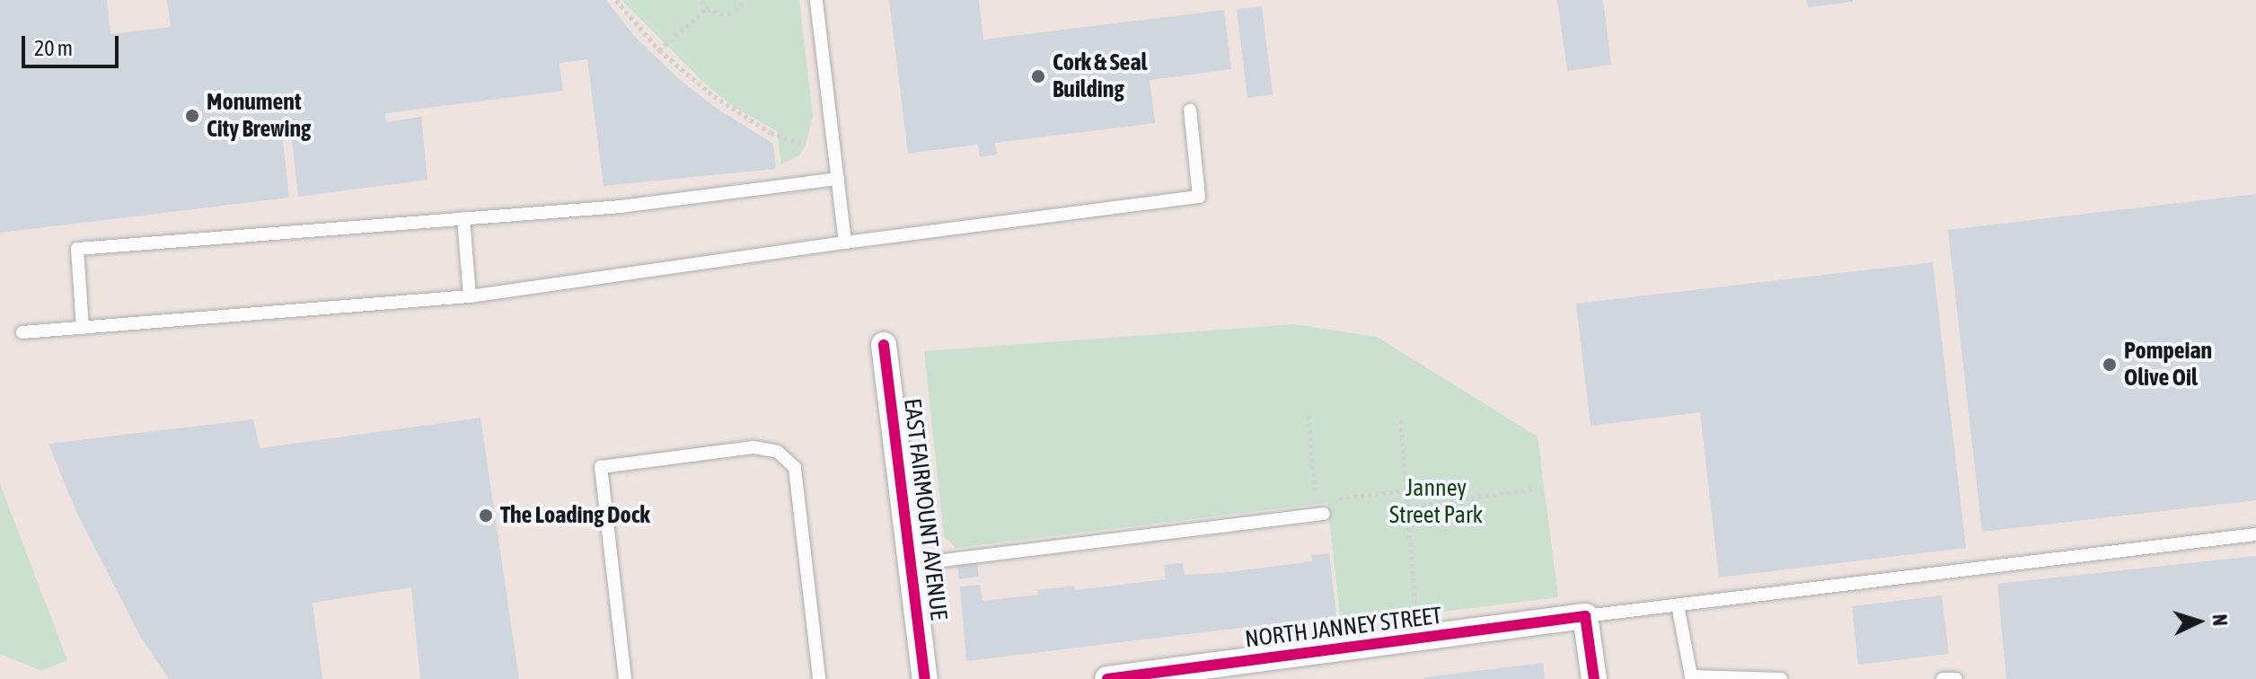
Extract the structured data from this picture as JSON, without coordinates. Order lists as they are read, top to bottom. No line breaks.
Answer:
{"streets":{"street":["EAST FAIRMOUNT AVENUE","NORTH JANNEY STREET"]},"parks":["Janney Street Park"],"places":["Cork & Seal Building","Monument City Brewing","Pompeian Olive Oil","The Loading Dock"],"scale_bar":"20 m","north":"right"}
